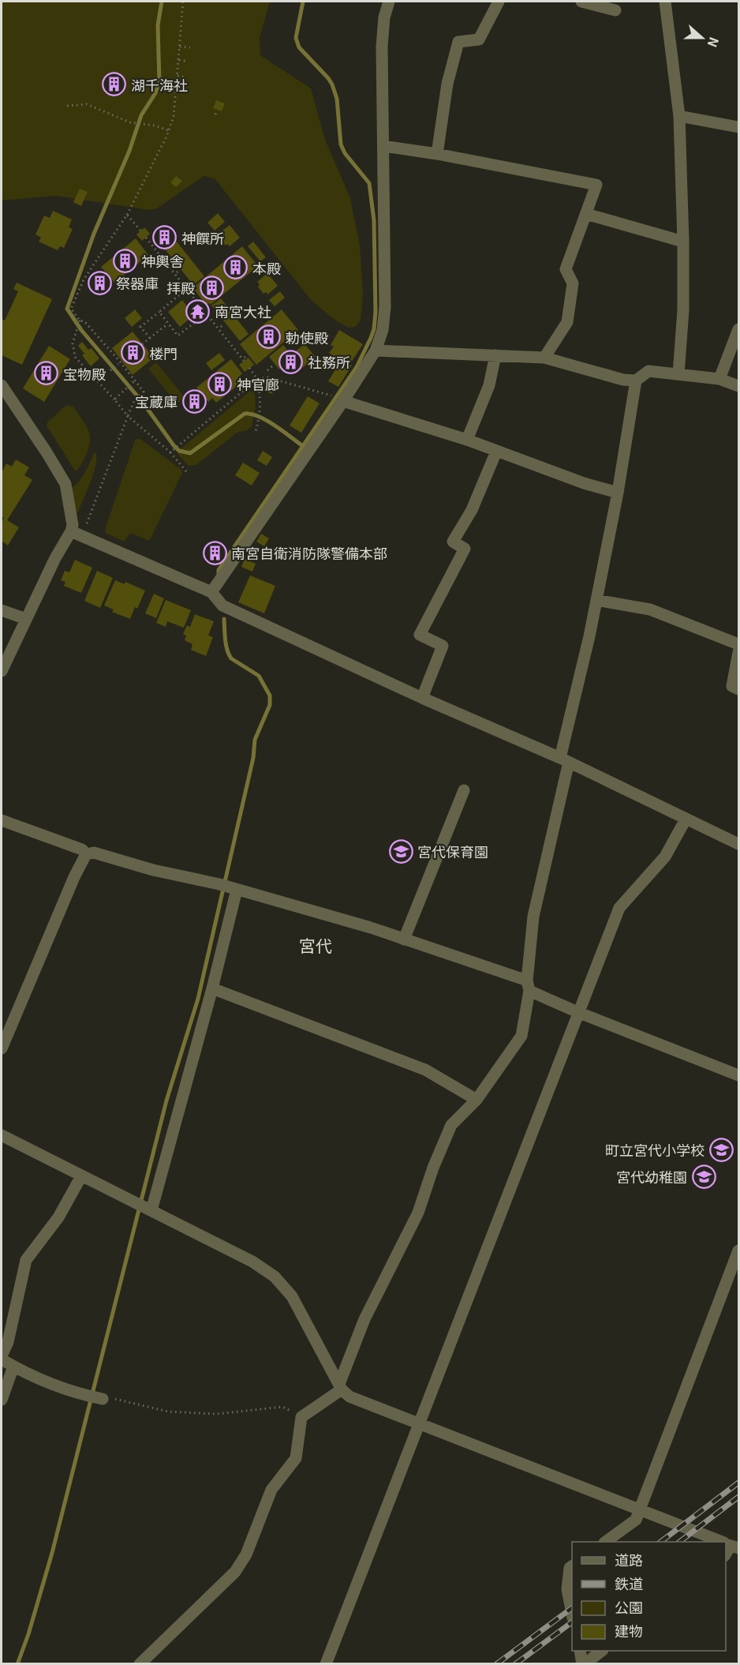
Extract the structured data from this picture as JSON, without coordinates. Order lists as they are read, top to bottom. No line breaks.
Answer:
{"districts":["宮代"],"places":{"building":["湖千海社","神饌所","神輿舎","本殿","祭器庫","拝殿","勅使殿","楼門","社務所","宝物殿","神官廊","宝蔵庫","南宮自衛消防隊警備本部"],"temple":["南宮大社"],"school or university":["宮代保育園","町立宮代小学校","宮代幼稚園"]},"legend":["道路","鉄道","公園","建物"],"north":"right"}
